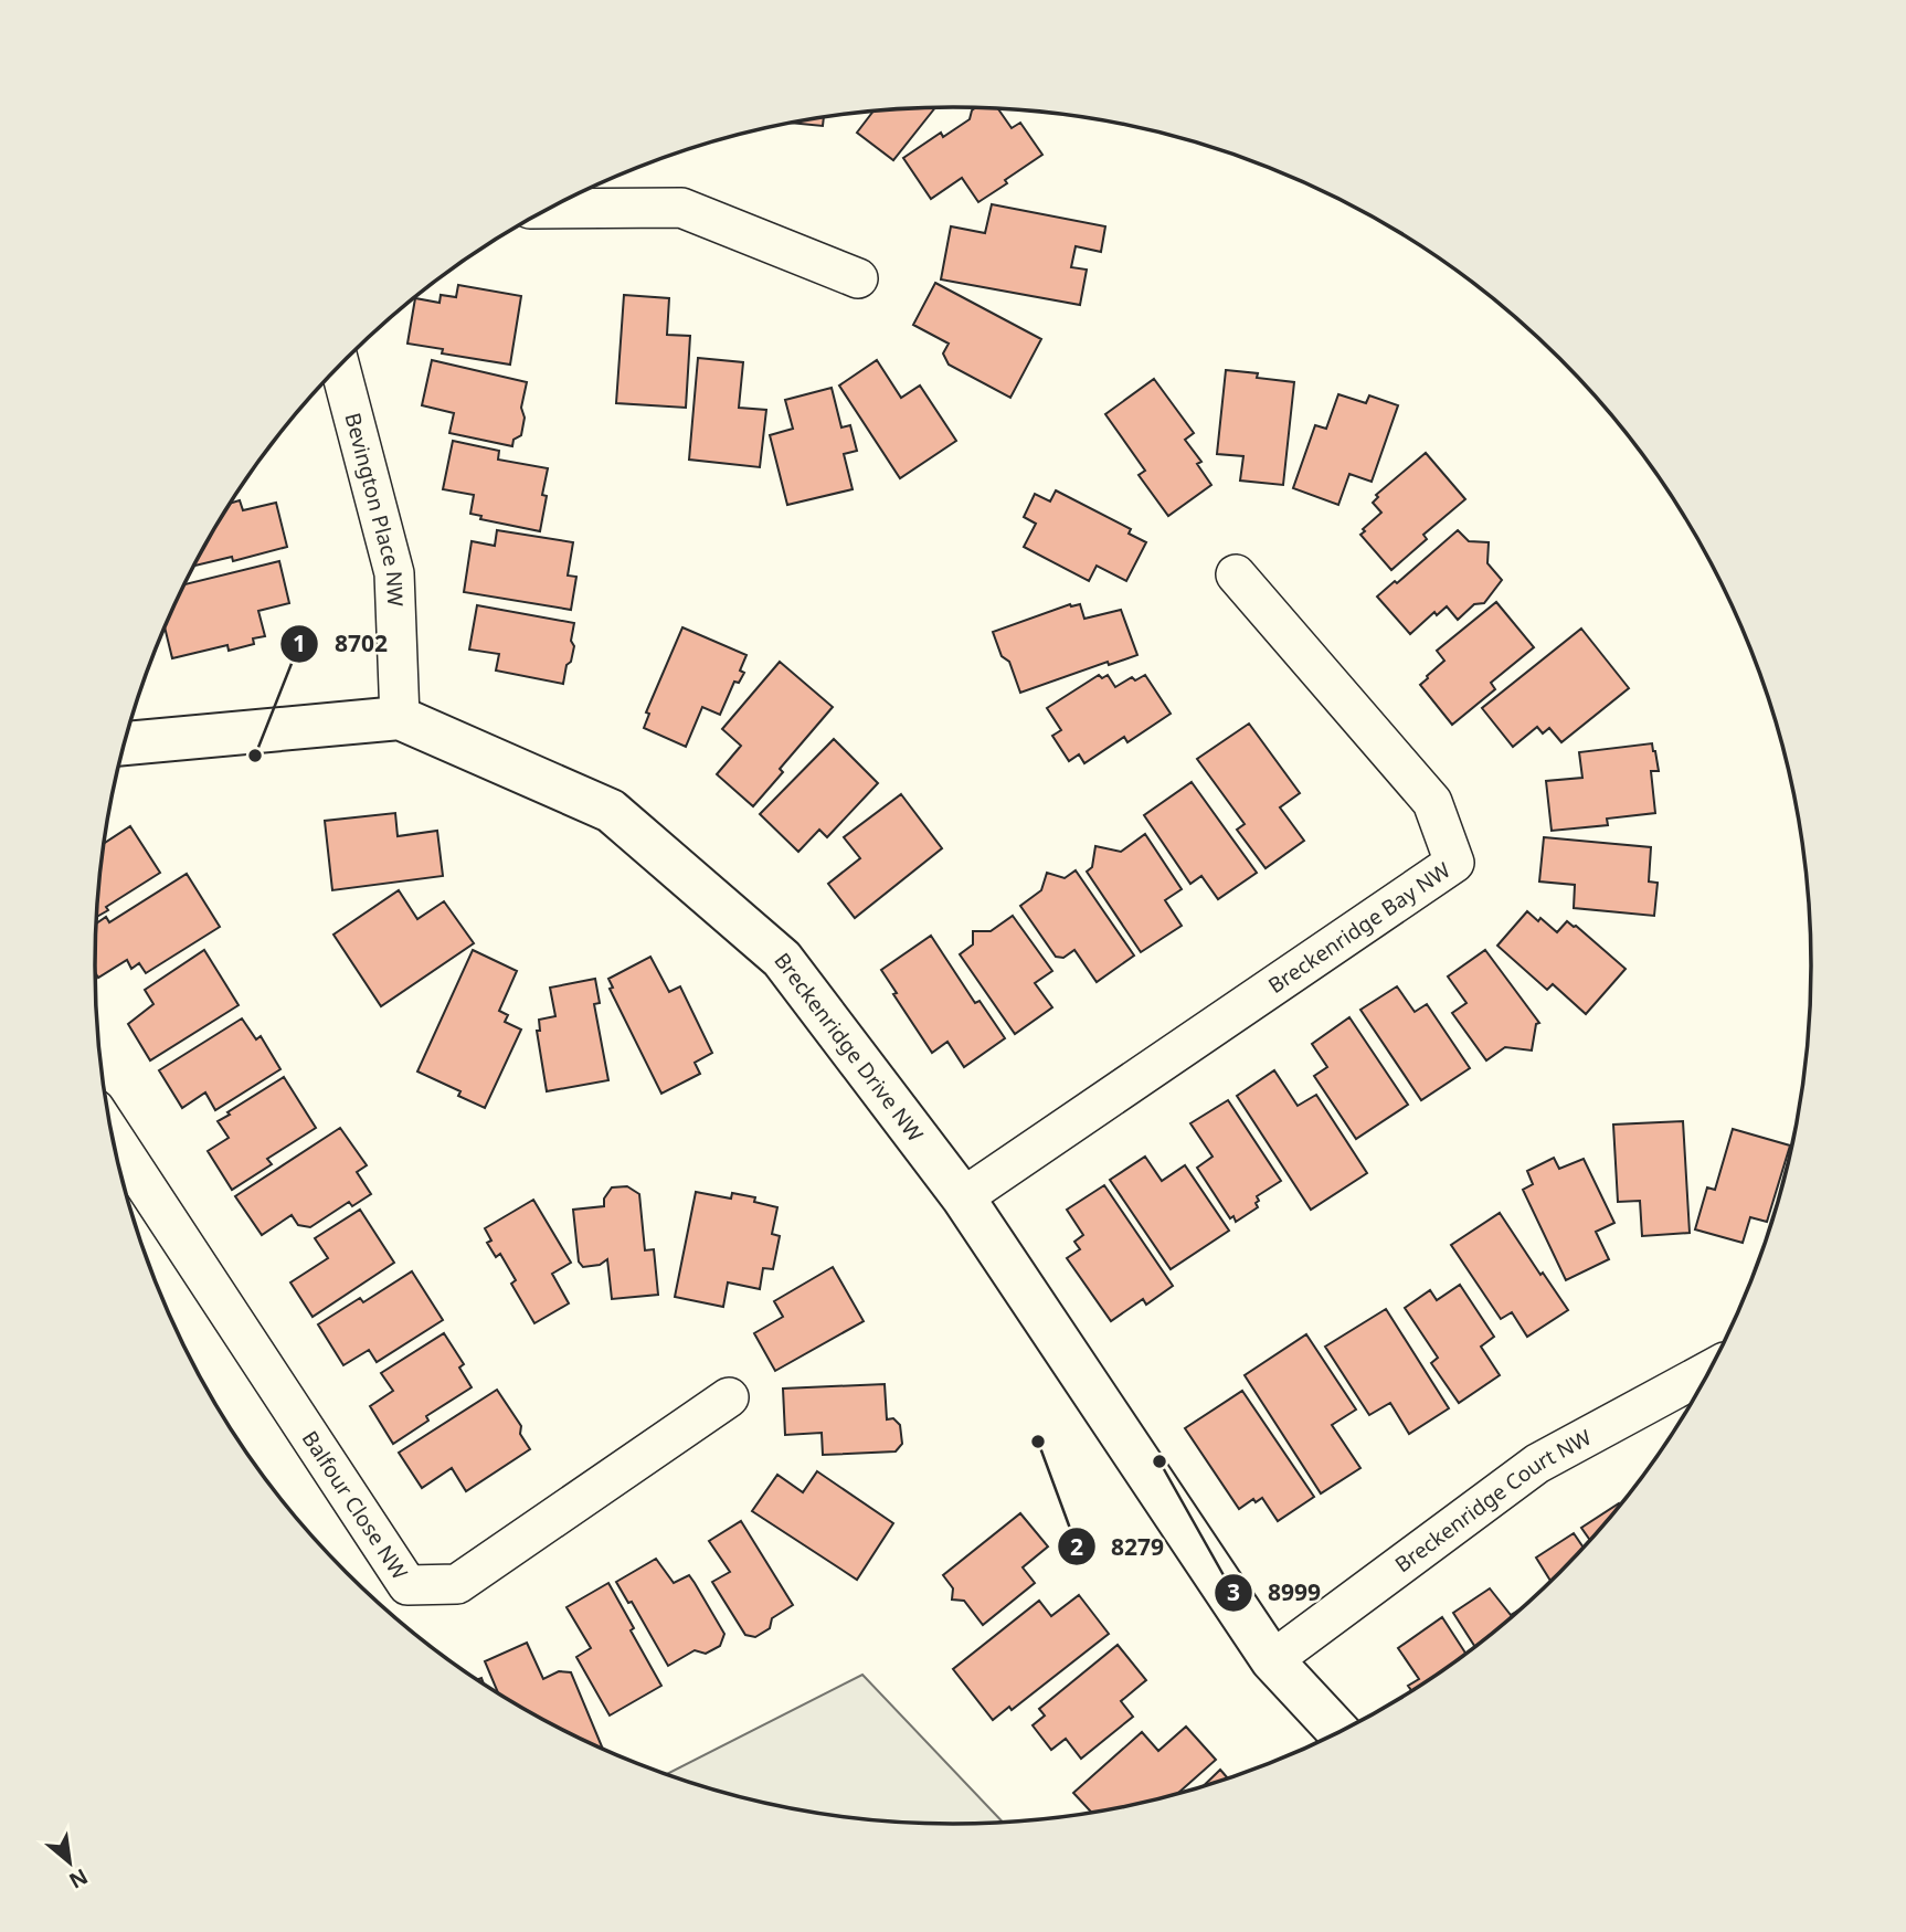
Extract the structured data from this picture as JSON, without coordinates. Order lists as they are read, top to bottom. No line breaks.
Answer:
{"streets":{"street":["Bevington Place NW","Breckenridge Bay NW","Breckenridge Drive NW","Breckenridge Court NW","Balfour Close NW"]},"crossings":[["Bevington Place NW","Breckenridge Drive NW"],["Breckenridge Bay NW","Breckenridge Drive NW"],["Breckenridge Drive NW","Breckenridge Court NW"]],"places":["8702","8279","8999"],"north":"bottom right"}
